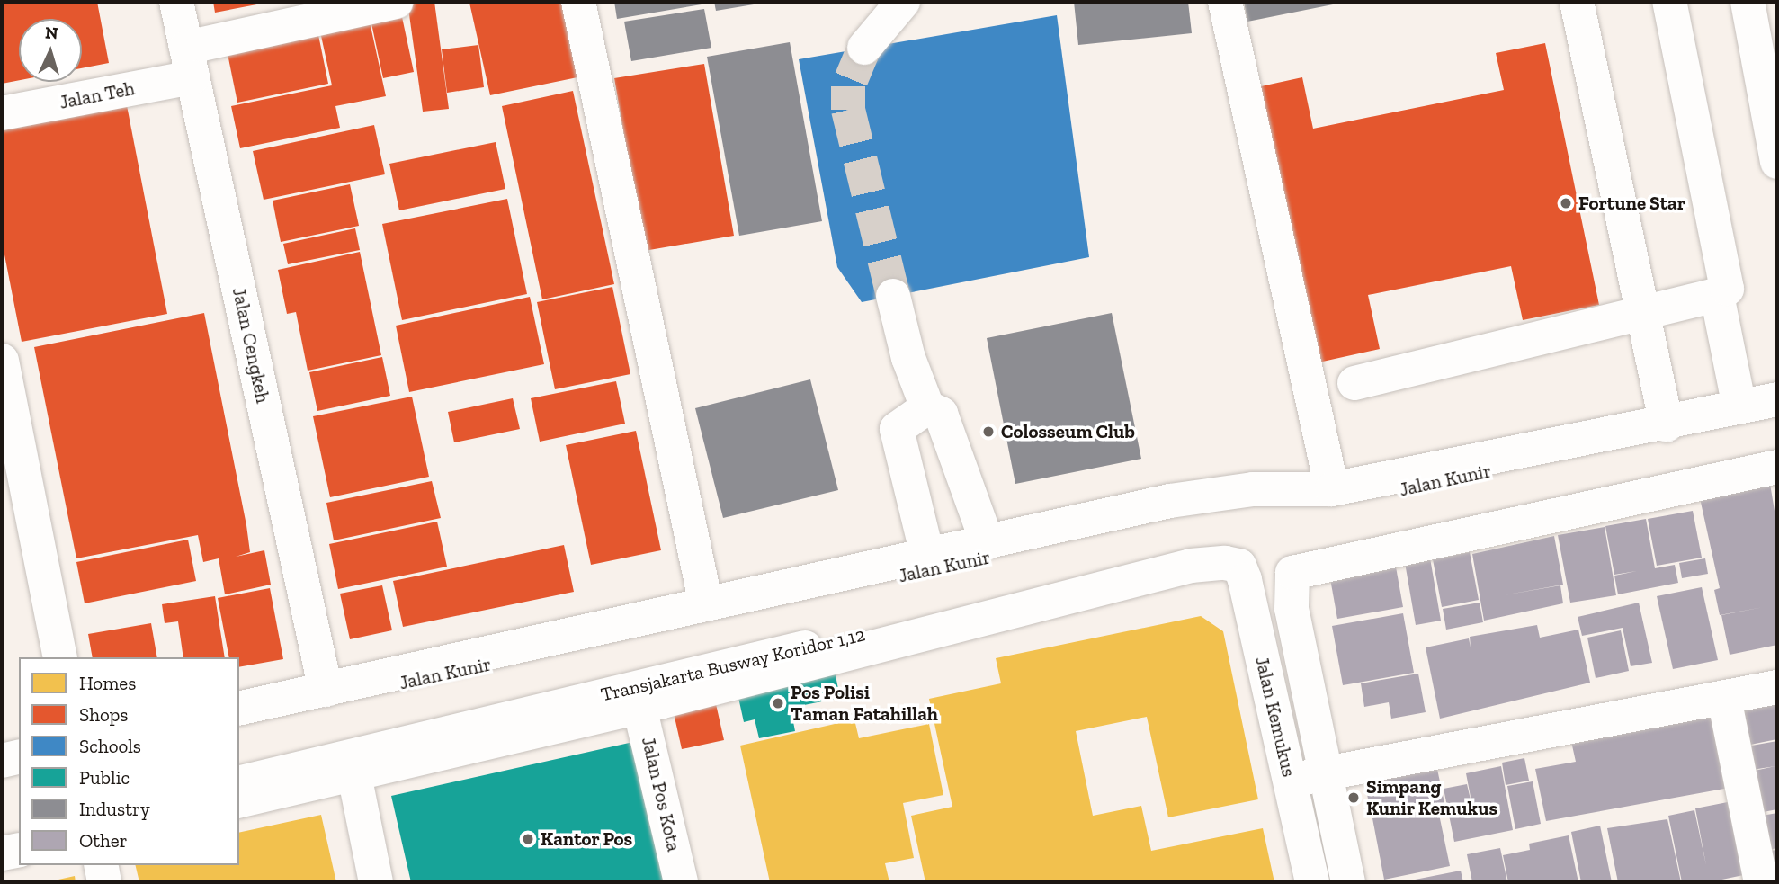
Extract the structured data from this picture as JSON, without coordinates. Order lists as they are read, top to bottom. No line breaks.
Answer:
{"streets":{"street":["Jalan Teh","Jalan Cengkeh","Jalan Kunir","Transjakarta Busway Koridor 1,12","Jalan Kemukus","Jalan Pos Kota"]},"crossings":[["Jalan Teh","Jalan Cengkeh"],["Jalan Cengkeh","Jalan Kunir"],["Transjakarta Busway Koridor 1,12","Jalan Kemukus"]],"places":["Fortune Star","Colosseum Club","Pos Polisi Taman Fatahillah","Simpang Kunir Kemukus","Kantor Pos"],"legend":["Homes","Shops","Schools","Public","Industry","Other"],"north":"top"}
